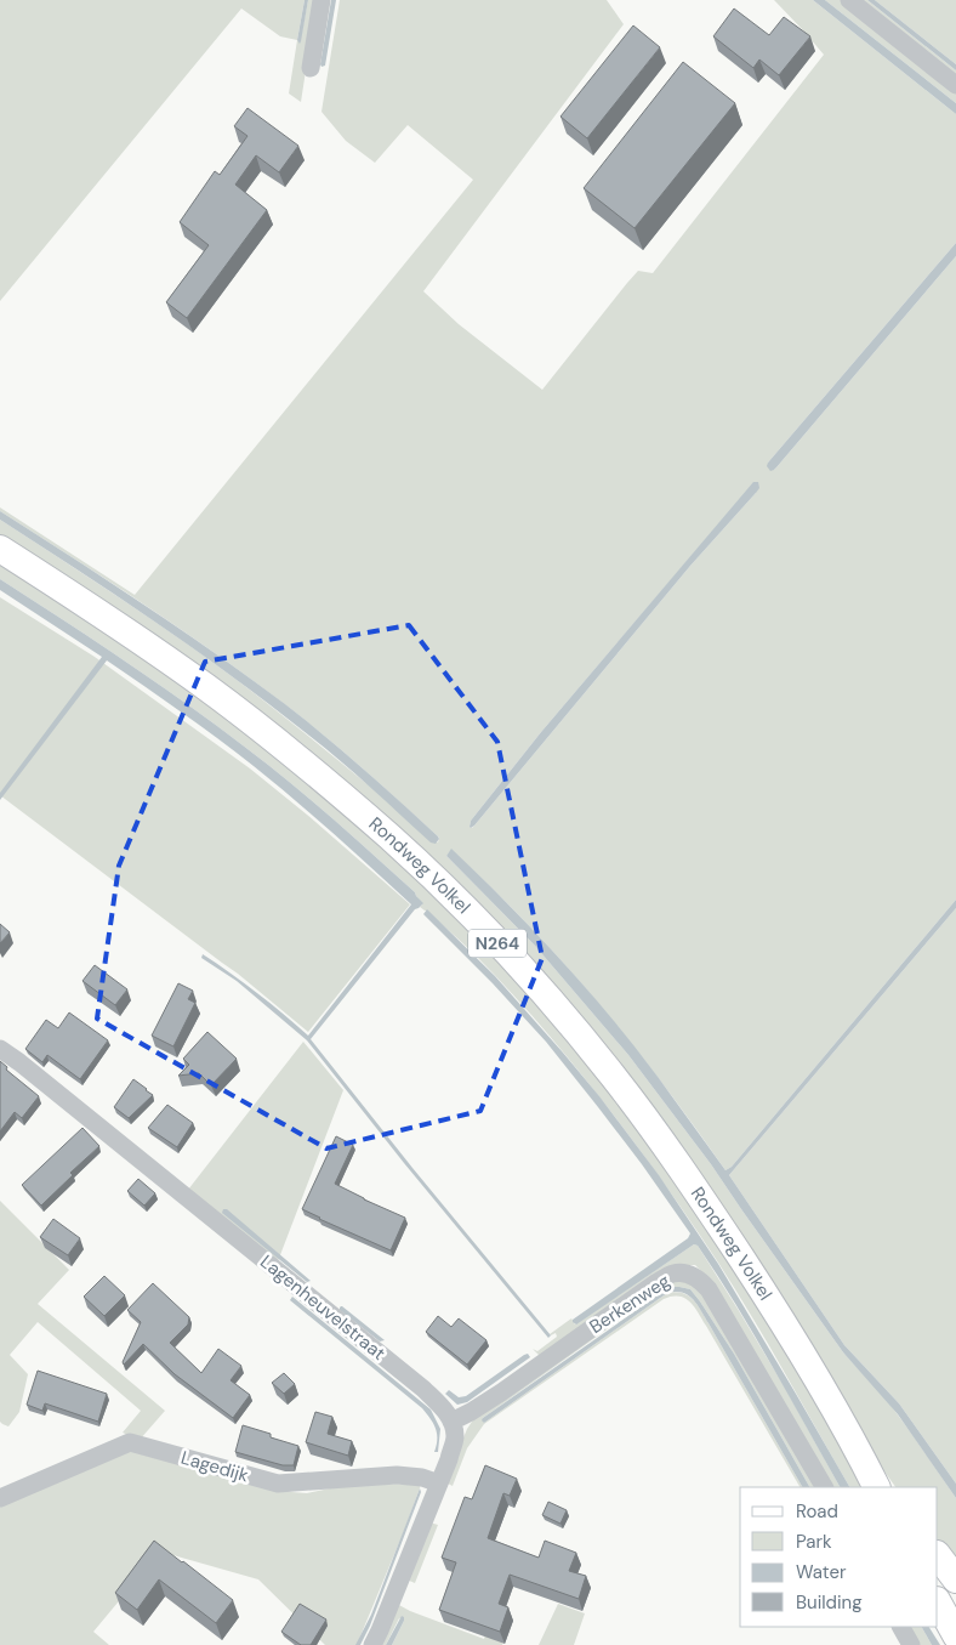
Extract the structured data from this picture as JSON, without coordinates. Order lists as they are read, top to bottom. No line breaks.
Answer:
{"streets":{"main road":["Rondweg Volkel","N264"],"street":["Berkenweg","Lagenheuvelstraat","Lagedijk"]},"crossings":[["Berkenweg","Lagenheuvelstraat"]],"legend":["Road","Park","Water","Building"]}
